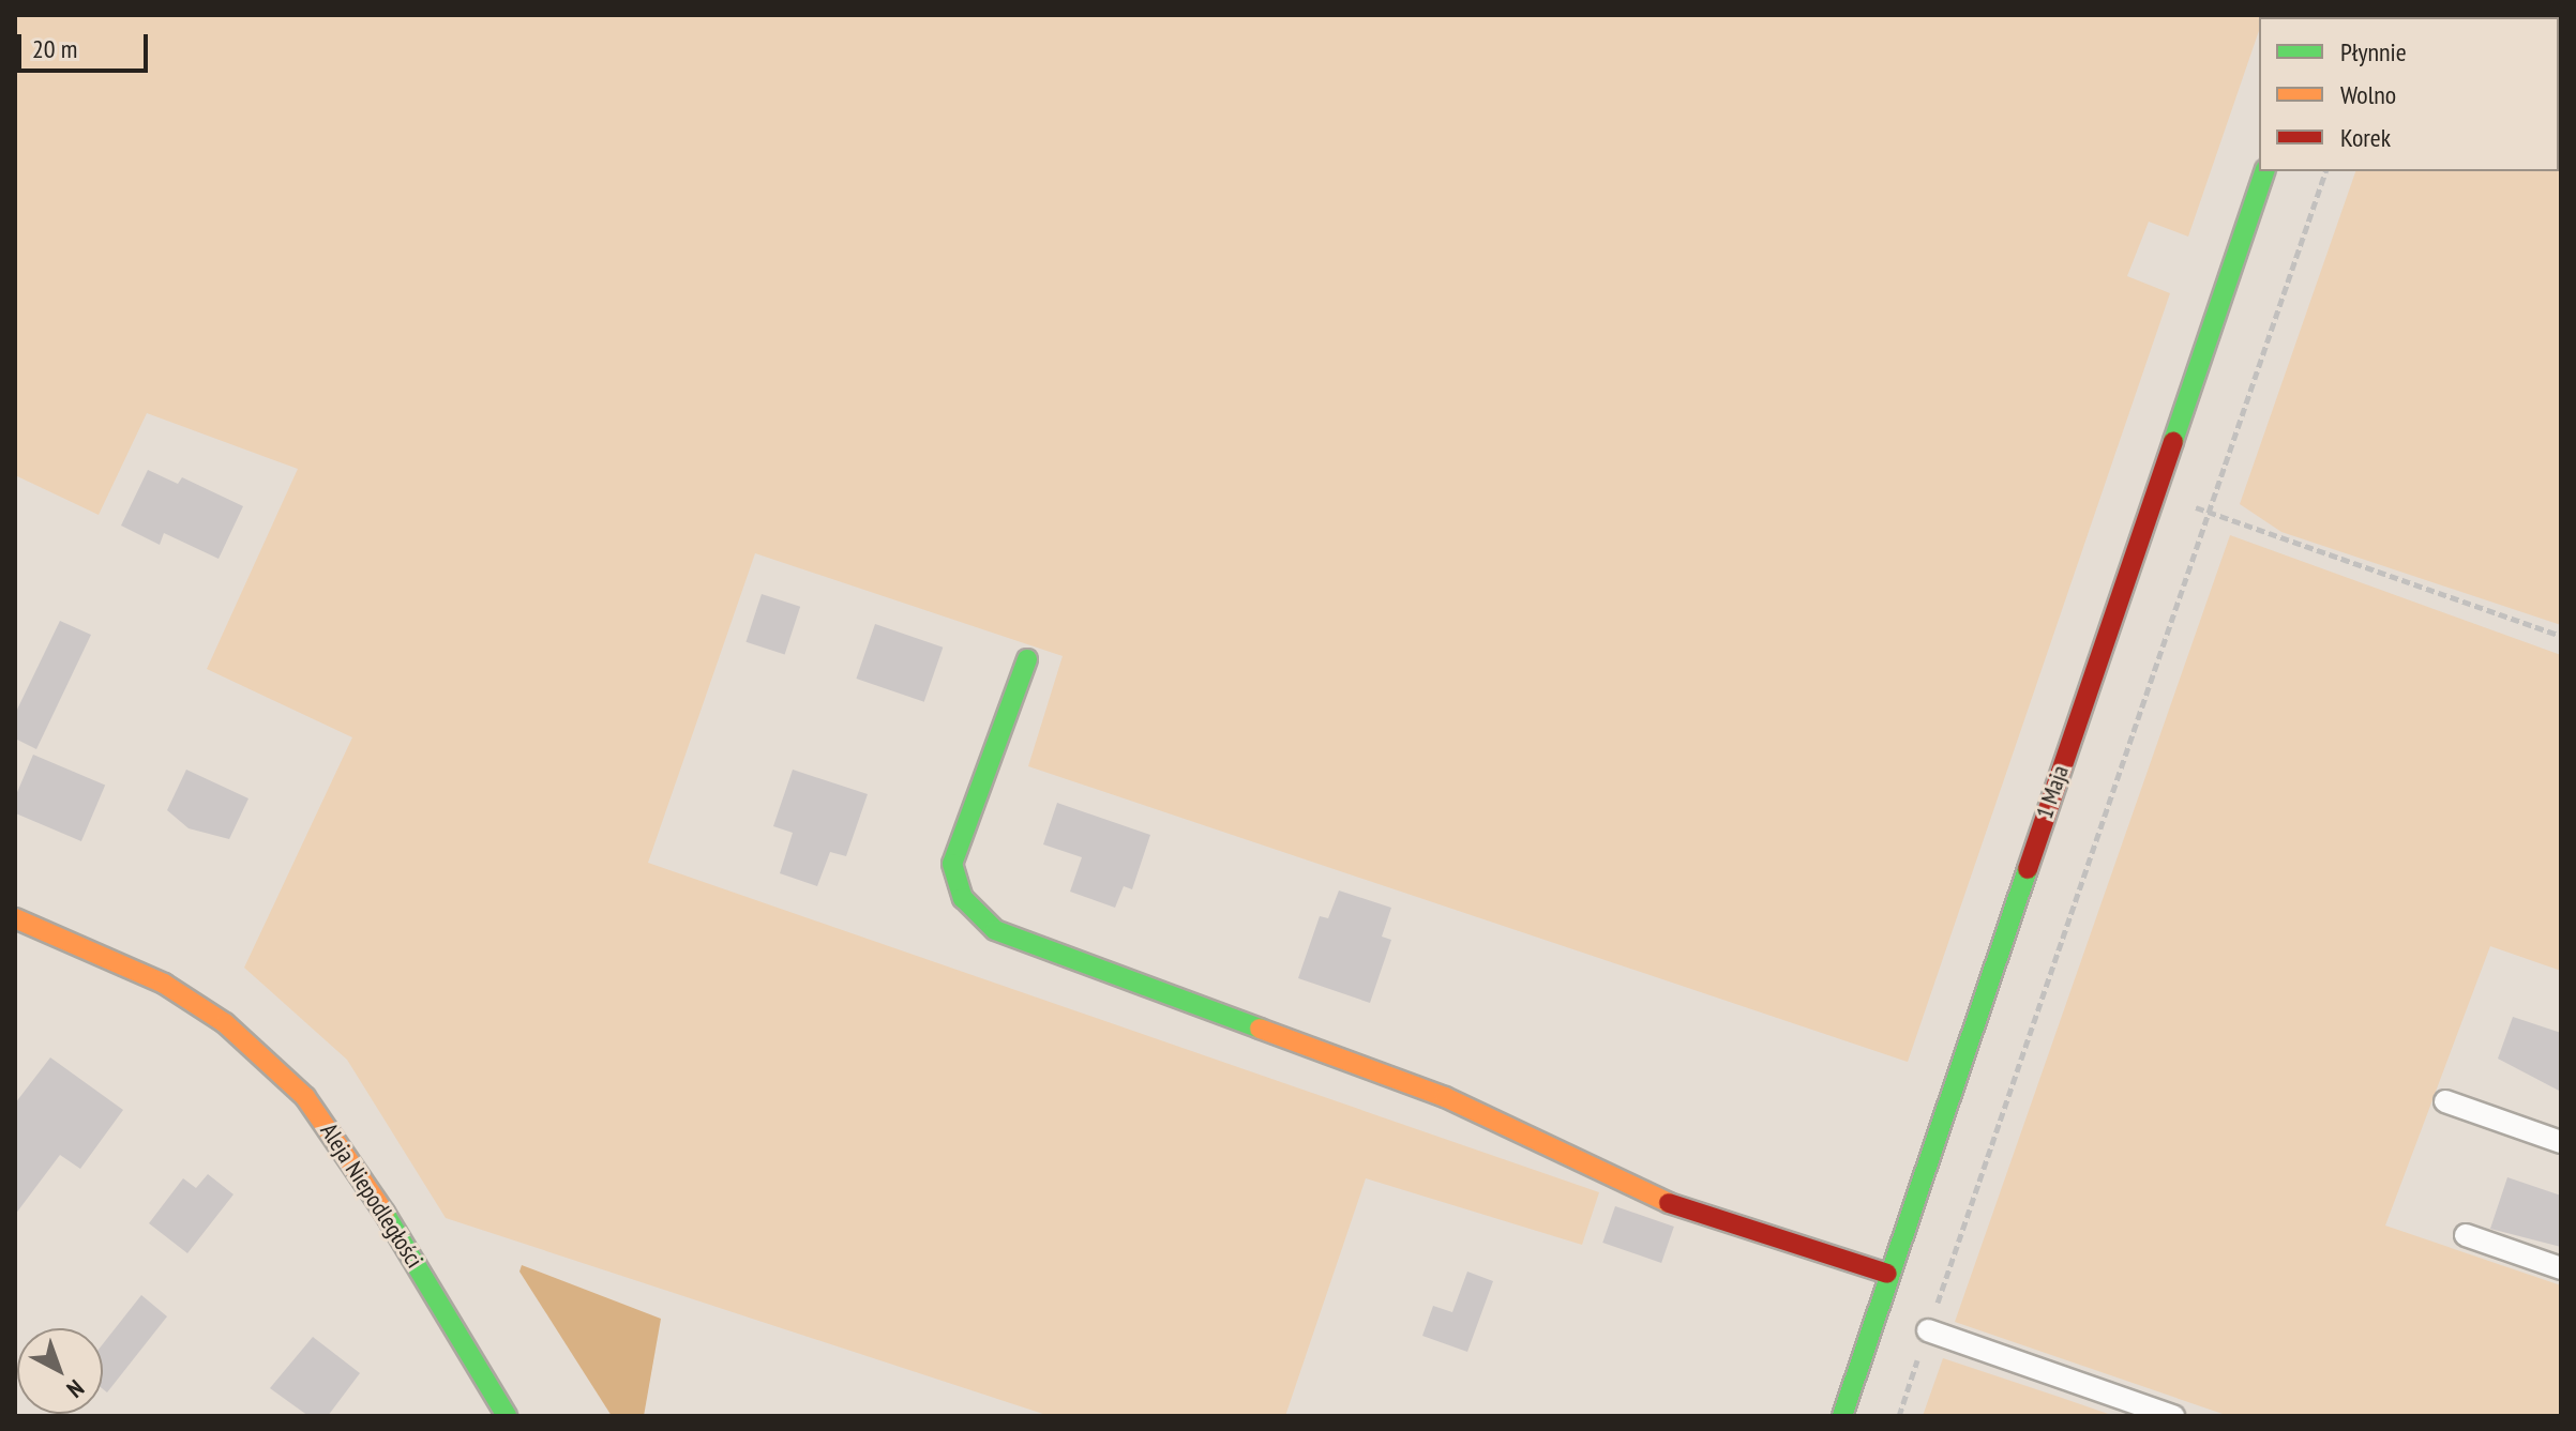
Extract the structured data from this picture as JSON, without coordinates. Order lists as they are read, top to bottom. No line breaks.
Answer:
{"streets":{"street":["1 Maja","Aleja Niepodległości"]},"legend":["Płynnie","Wolno","Korek"],"scale_bar":"20 m","north":"bottom right"}
